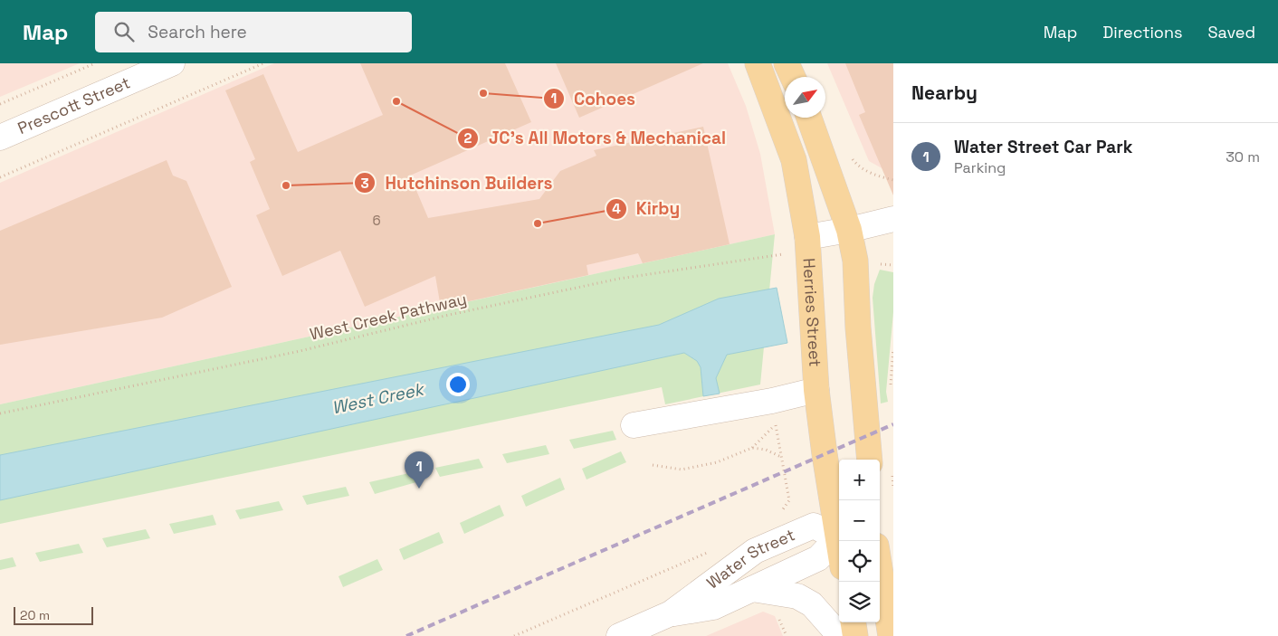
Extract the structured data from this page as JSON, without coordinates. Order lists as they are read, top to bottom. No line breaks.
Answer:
{"streets":{"main road":["Herries Street"],"street":["Prescott Street","Water Street"],"path":["West Creek Pathway"]},"water":["West Creek"],"places":["Cohoes","JC's All Motors & Mechanical","Hutchinson Builders","Kirby"],"house_numbers":["6"],"scale_bar":"20 m","north":"top right","page":{"header":"Map","search":"Search here","nav":["Map","Directions","Saved"],"heading":"Nearby","list":[{"mark":"1","name":"Water Street Car Park","note":"Parking","value":"30 m"}],"pins":"1","map_buttons":["+","−"],"scale":"20 m"}}
